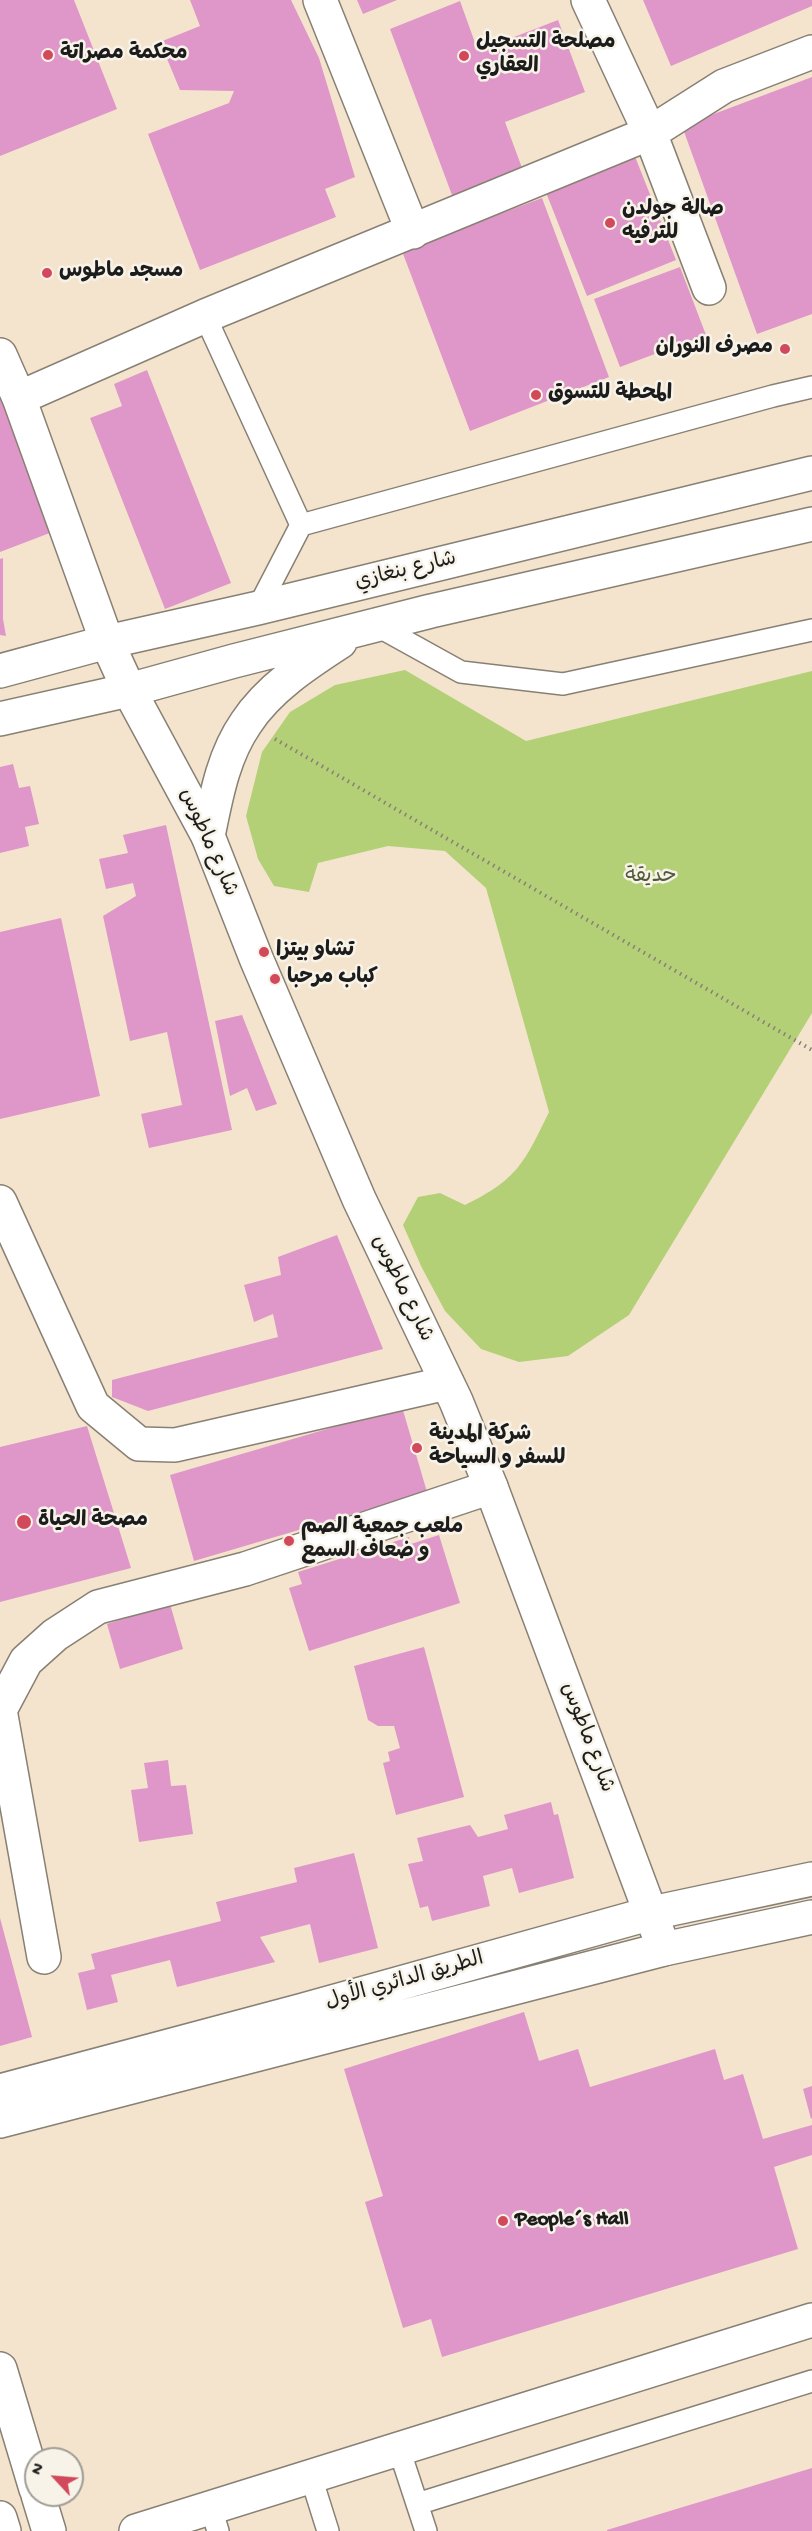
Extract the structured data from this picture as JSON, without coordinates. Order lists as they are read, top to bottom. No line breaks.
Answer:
{"streets":{"street":["شارع بنغازي","شارع ماطوس","الطريق الدائري الأول"]},"crossings":[["شارع بنغازي","شارع ماطوس"],["شارع ماطوس","الطريق الدائري الأول"]],"parks":["حديقة"],"places":["محكمة مصراتة","مصلحة التسجيل العقاري","صالة جولدن للترفيه","مسجد ماطوس","مصرف النوران","المحطة للتسوق","تشاو بيتزا","كباب مرحبا","شركة المدينة للسفر و السياحة","مصحة الحياة","ملعب جمعية الصم و ضعاف السمع","People´s Hall"],"north":"top left"}
